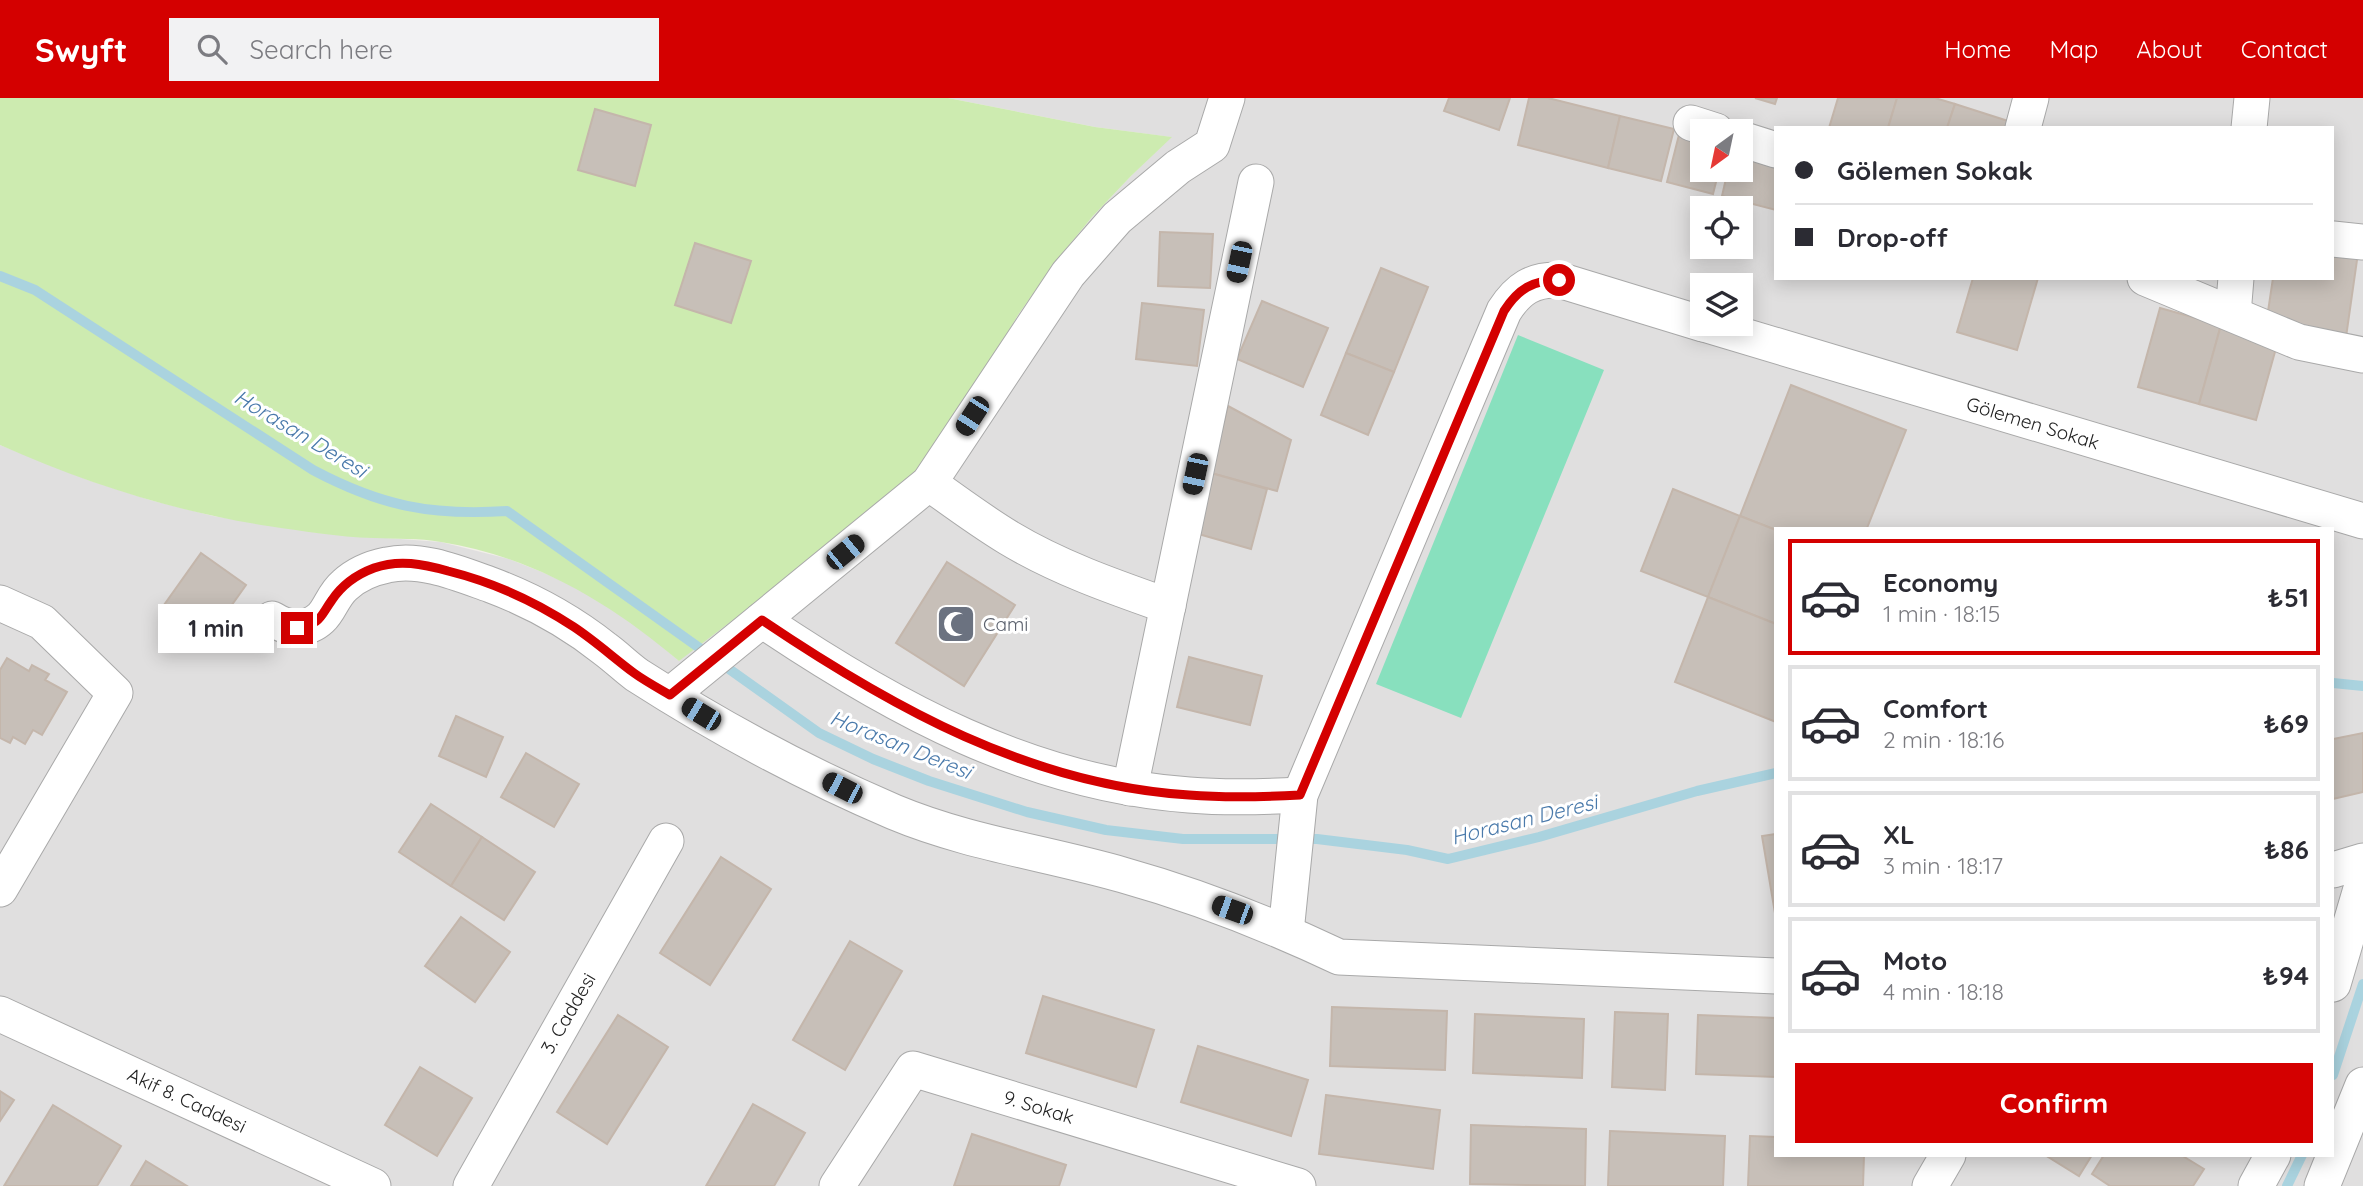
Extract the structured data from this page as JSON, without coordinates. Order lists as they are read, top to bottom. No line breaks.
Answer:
{"streets":{"street":["Gölemen Sokak","3. Caddesi","Akif 8. Caddesi","9. Sokak"]},"water":["Horasan Deresi"],"places":{"mosque":["Cami"]},"north":"bottom left","page":{"header":"Swyft","search":"Search here","nav":["Home","Map","About","Contact"],"banner":["Gölemen Sokak","Drop-off"],"list":[{"name":"Economy","note":"1 min · 18:15","value":"₺51"},{"name":"Comfort","note":"2 min · 18:16","value":"₺69"},{"name":"XL","note":"3 min · 18:17","value":"₺86"},{"name":"Moto","note":"4 min · 18:18","value":"₺94"}],"bubble":"1 min","buttons":"Confirm"}}
